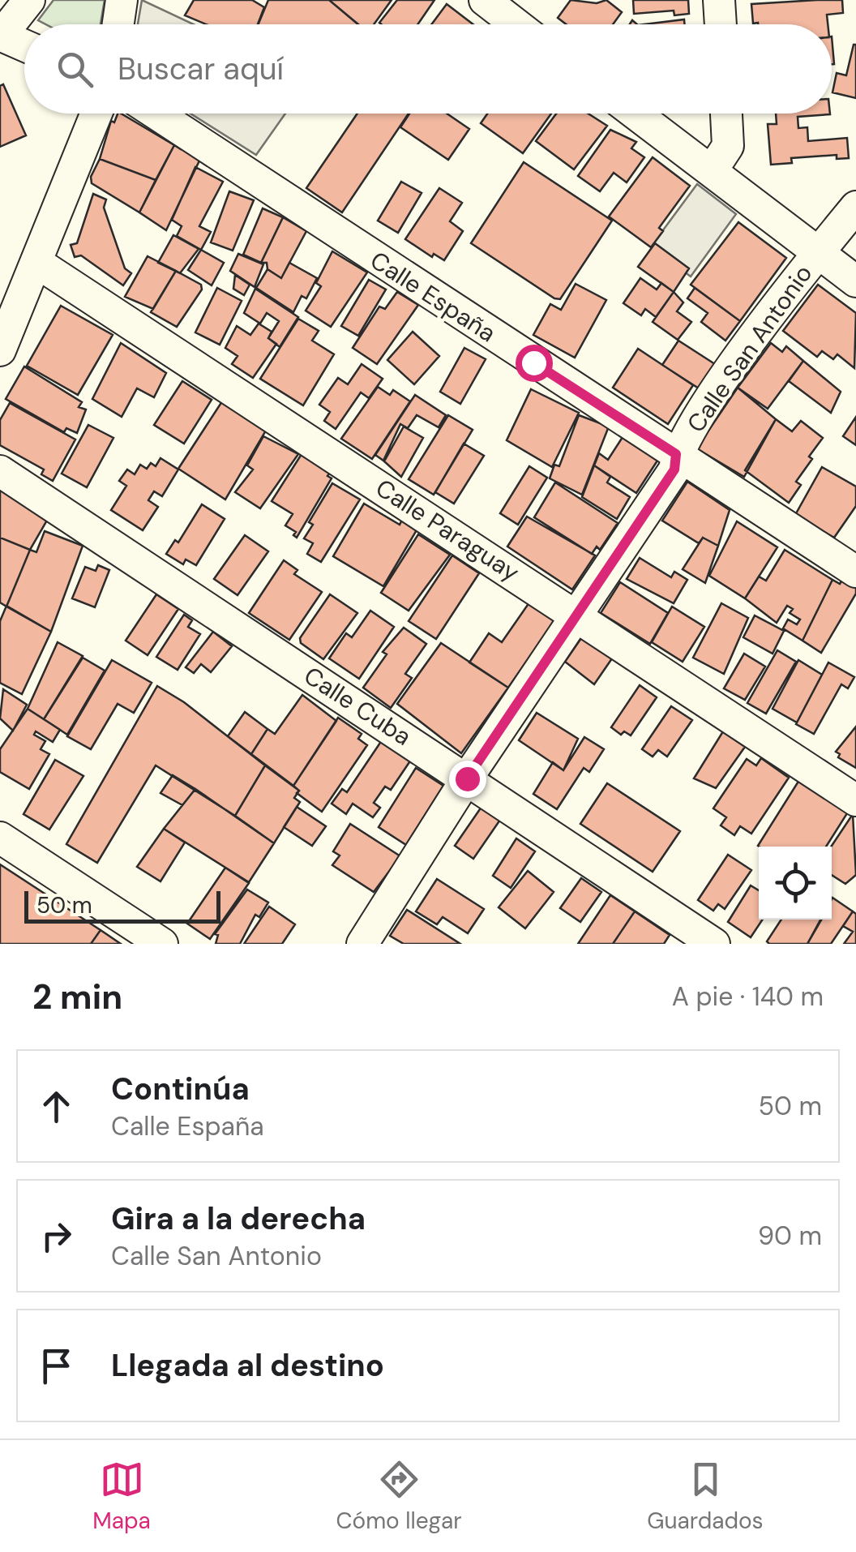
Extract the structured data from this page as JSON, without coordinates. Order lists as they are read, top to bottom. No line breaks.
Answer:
{"streets":{"street":["Calle España","Calle San Antonio","Calle Paraguay","Calle Cuba"]},"crossings":[["Calle España","Calle San Antonio"],["Calle San Antonio","Calle Paraguay"],["Calle San Antonio","Calle Cuba"]],"scale_bar":"50 m","page":{"search":"Buscar aquí","scale":"50 m","heading":["2 min","A pie · 140 m"],"list":[["Continúa","Calle España","50 m"],["Gira a la derecha","Calle San Antonio","90 m"],"Llegada al destino"],"nav":["Mapa","Cómo llegar","Guardados"]}}
